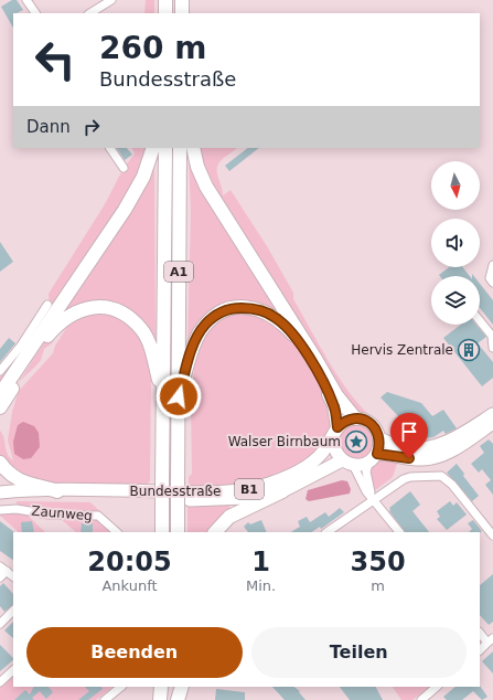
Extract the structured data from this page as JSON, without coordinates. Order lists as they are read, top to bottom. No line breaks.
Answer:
{"streets":{"highway":["A1"],"main road":["B1","Bundesstraße"],"street":["Zaunweg"]},"places":{"building":["Hervis Zentrale"],"place":["Walser Birnbaum"]},"north":"bottom","page":{"turn":["260 m","Bundesstraße"],"then":"Dann","eta":["20:05","Ankunft","1","Min.","350","m"],"buttons":["Beenden","Teilen"]}}
